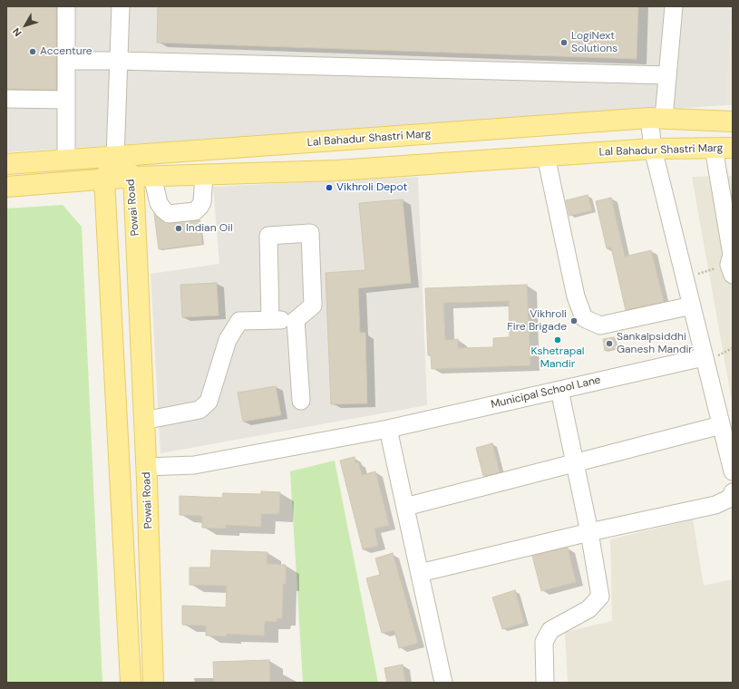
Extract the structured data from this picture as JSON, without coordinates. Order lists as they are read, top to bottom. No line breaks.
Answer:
{"streets":{"main road":["Lal Bahadur Shastri Marg","Powai Road"],"street":["Municipal School Lane"]},"crossings":[["Lal Bahadur Shastri Marg","Powai Road"],["Powai Road","Municipal School Lane"]],"places":["LogiNext Solutions","Accenture","Vikhroli Depot","Indian Oil","Vikhroli Fire Brigade","Kshetrapal Mandir","Sankalpsiddhi Ganesh Mandir"],"north":"bottom left"}
